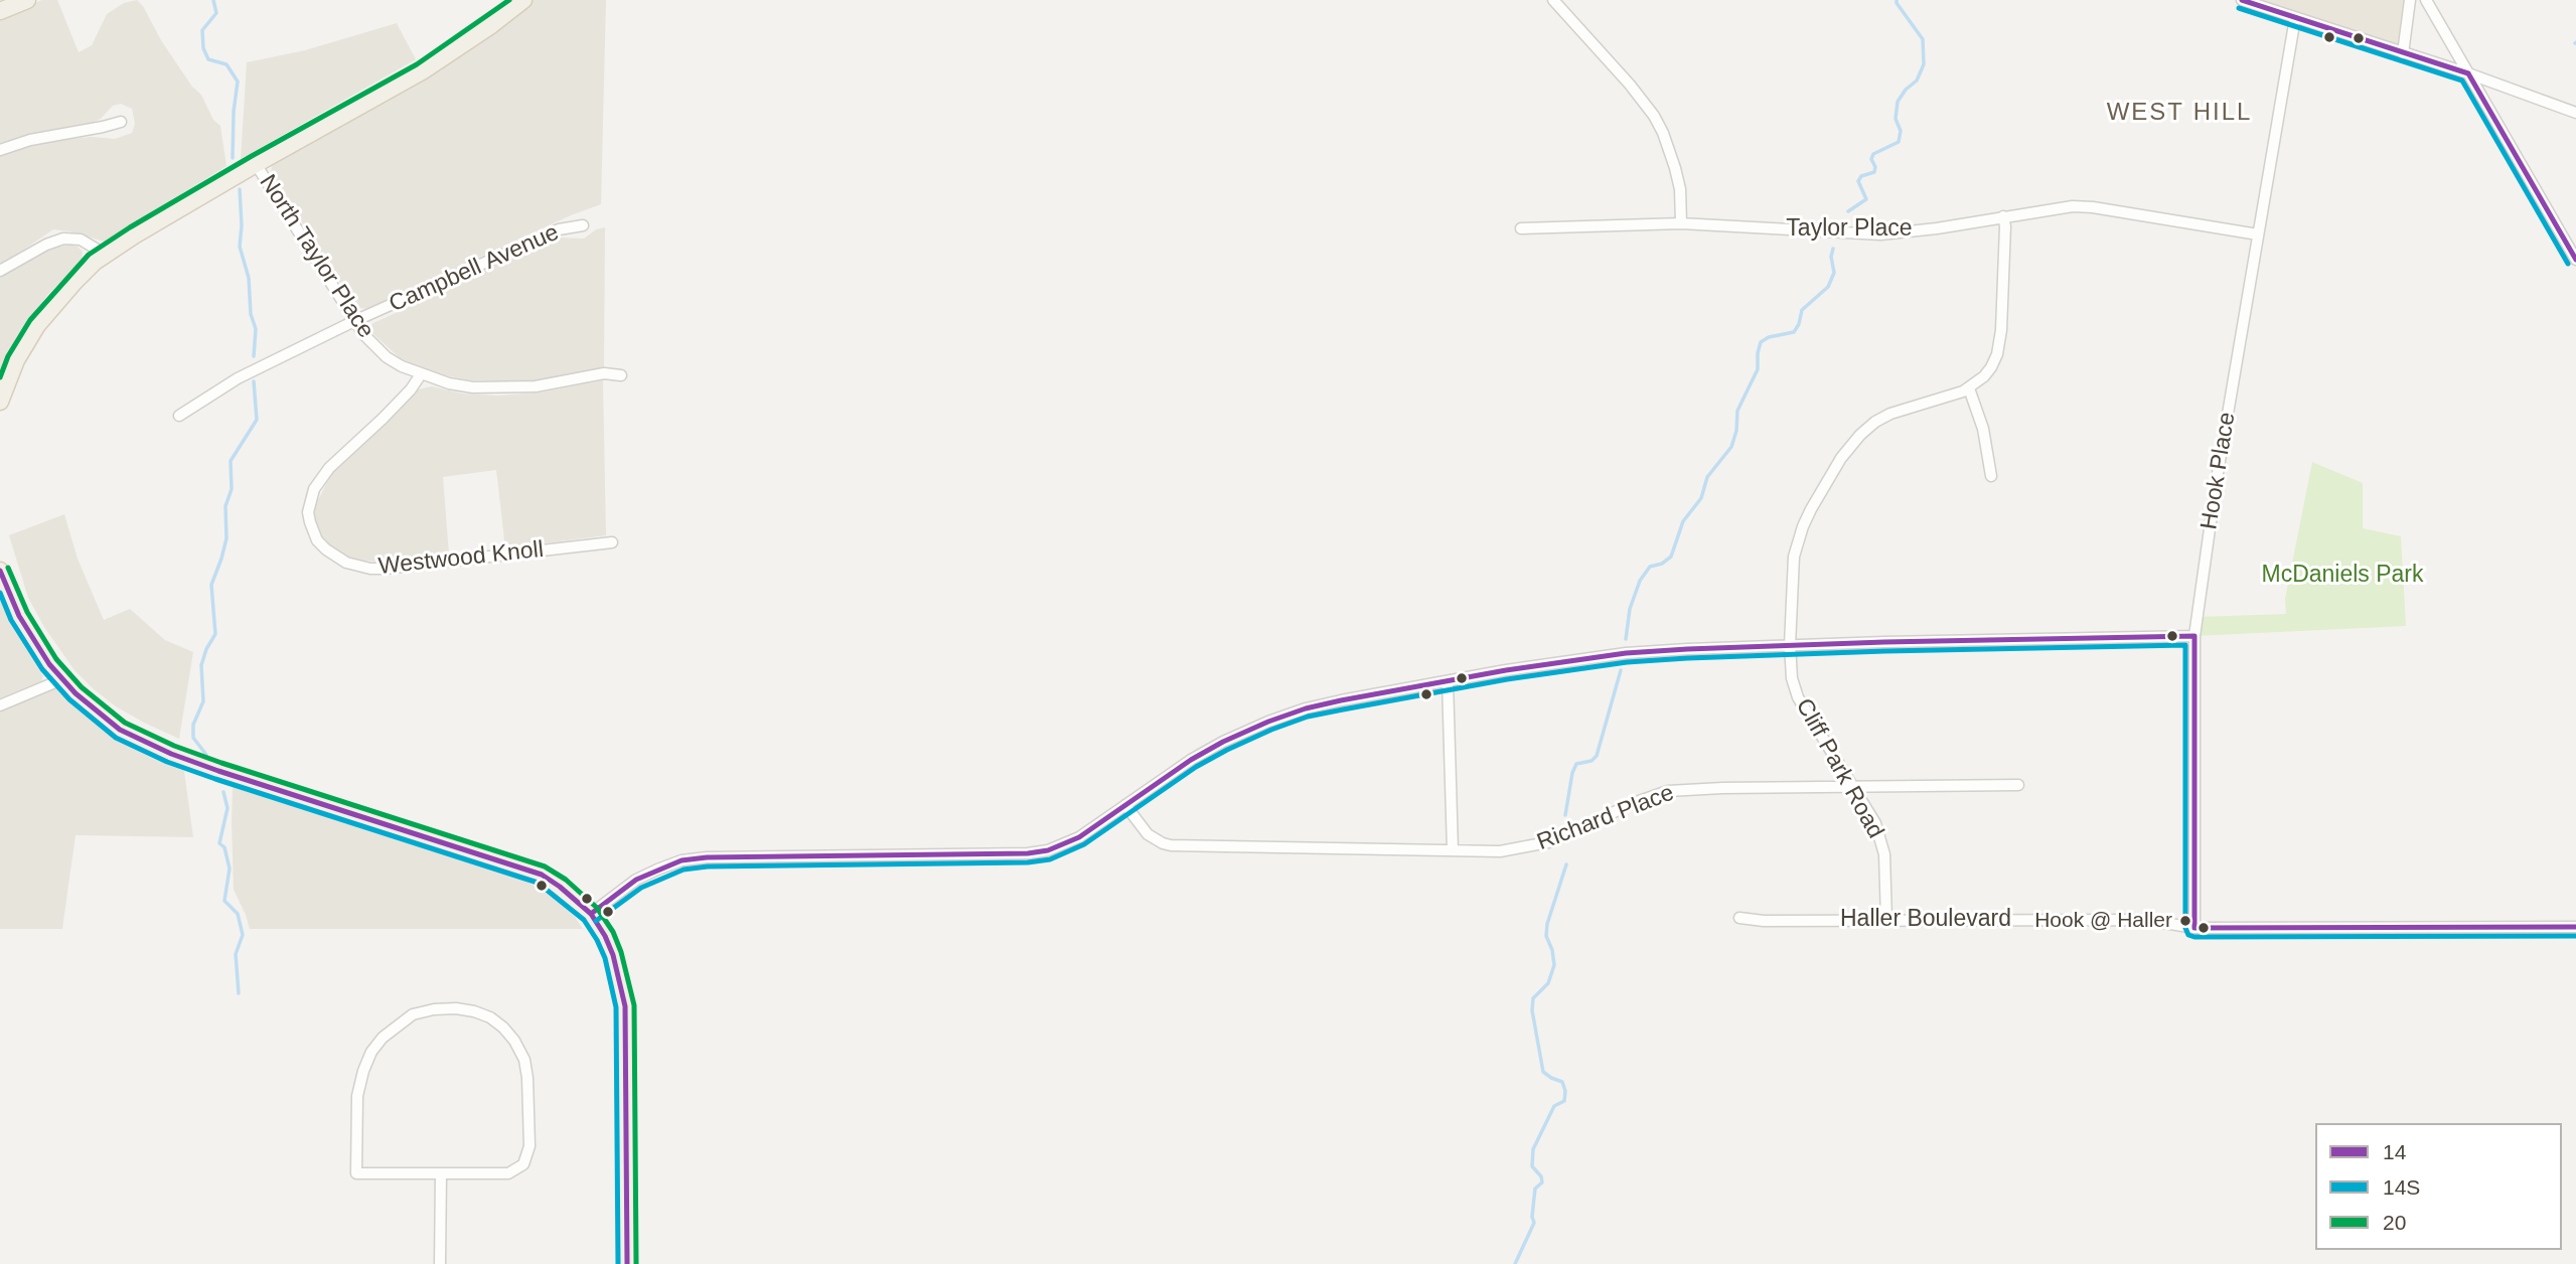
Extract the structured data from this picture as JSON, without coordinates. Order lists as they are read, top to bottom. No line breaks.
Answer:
{"streets":{"street":["Taylor Place","North Taylor Place","Campbell Avenue","Hook Place","Westwood Knoll","Cliff Park Road","Richard Place","Haller Boulevard"]},"crossings":[["Taylor Place","Hook Place"],["Taylor Place","Cliff Park Road"],["North Taylor Place","Campbell Avenue"],["North Taylor Place","Westwood Knoll"],["Hook Place","Haller Boulevard"],["Cliff Park Road","Richard Place"],["Cliff Park Road","Haller Boulevard"]],"districts":["WEST HILL"],"parks":["McDaniels Park"],"places":["Hook @ Haller"],"lines":["transit line 14","transit line 20","transit line 14S"],"legend":["14","14S","20"]}
